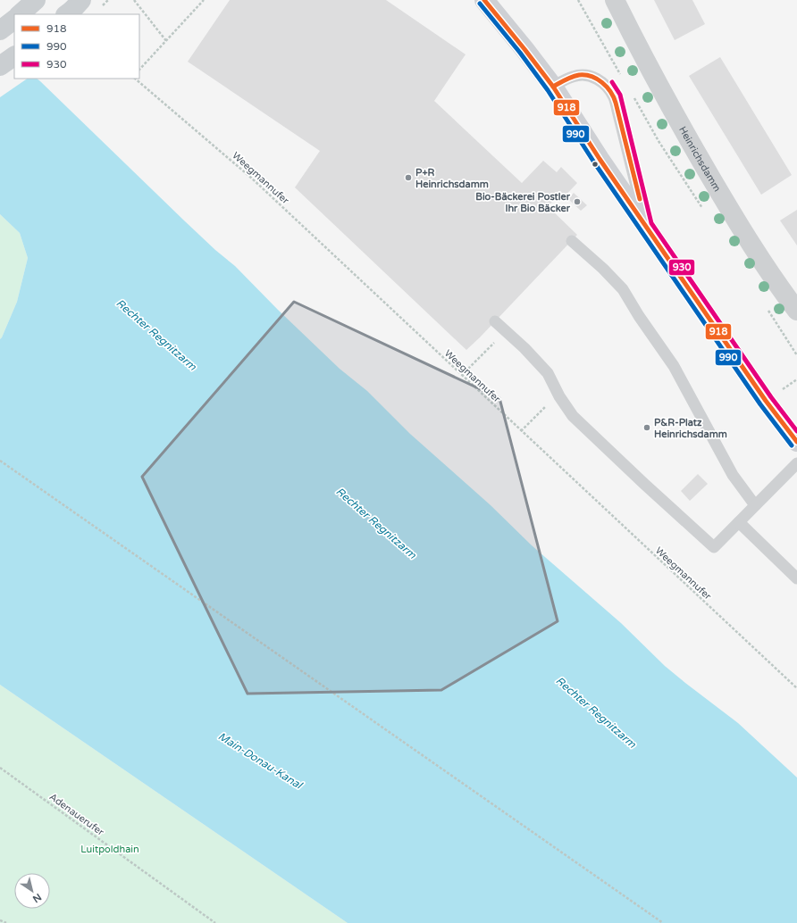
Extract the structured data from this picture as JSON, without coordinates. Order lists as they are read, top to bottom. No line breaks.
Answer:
{"streets":{"street":["Heinrichsdamm"],"path":["Weegmannufer","Adenauerufer"]},"water":["Rechter Regnitzarm","Main-Donau-Kanal"],"parks":["Luitpoldhain"],"places":["P+R Heinrichsdamm","Bio-Bäckerei Postler Ihr Bio Bäcker","P&R-Platz Heinrichsdamm"],"lines":["transit line 918","transit line 990","transit line 930"],"legend":["918","990","930"],"north":"bottom right"}
